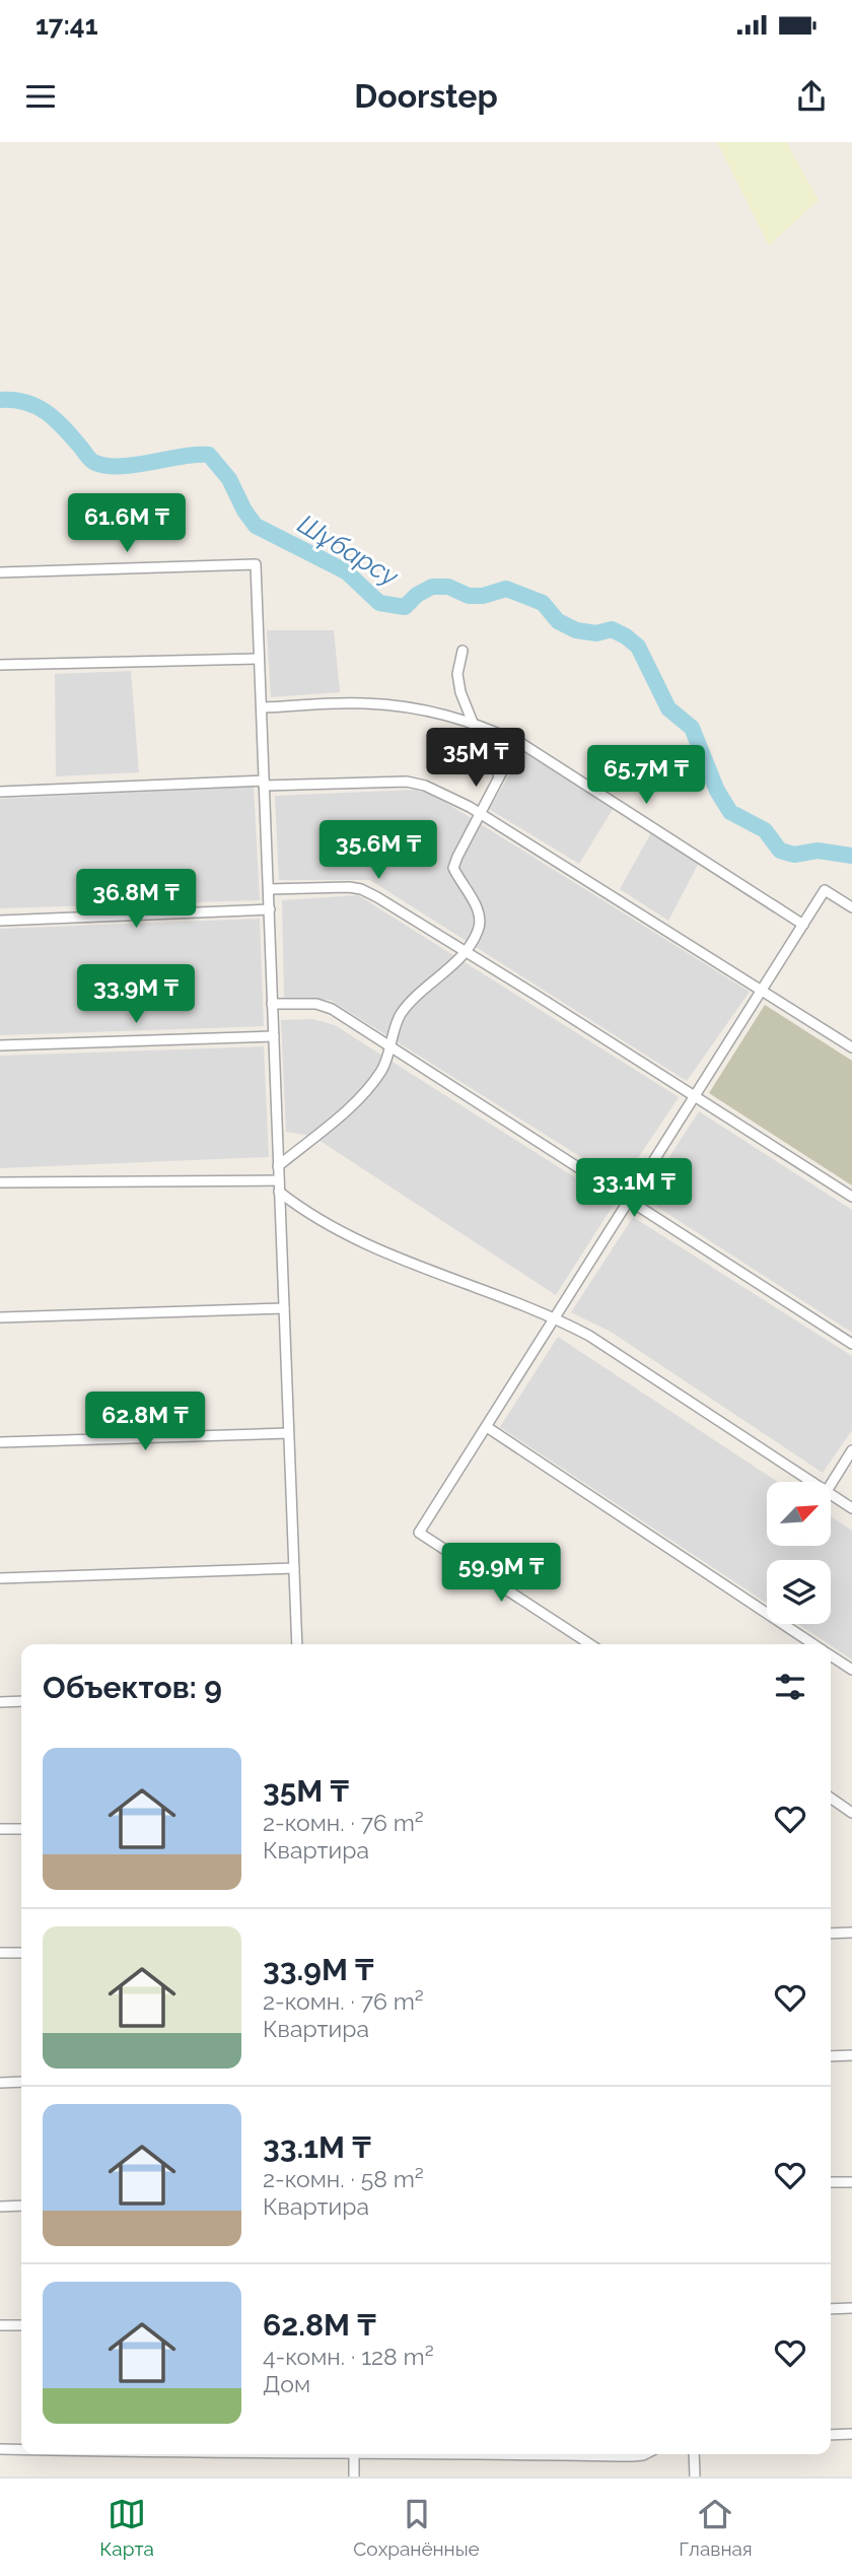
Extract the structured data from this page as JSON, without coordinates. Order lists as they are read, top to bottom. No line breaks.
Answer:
{"water":["Шұбарсу"],"north":"top right","page":{"status":"17:41","header":"Doorstep","price":["61.6M ₸","35M ₸","65.7M ₸","35.6M ₸","36.8M ₸","33.9M ₸","33.1M ₸","62.8M ₸","59.9M ₸"],"heading":"Объектов: 9","list":[{"name":"35M ₸","note":"2-комн. · 76 m² · Квартира"},{"name":"33.9M ₸","note":"2-комн. · 76 m² · Квартира"},{"name":"33.1M ₸","note":"2-комн. · 58 m² · Квартира"},{"name":"62.8M ₸","note":"4-комн. · 128 m² · Дом"}],"tabs":["Карта","Сохранённые","Главная"]}}
